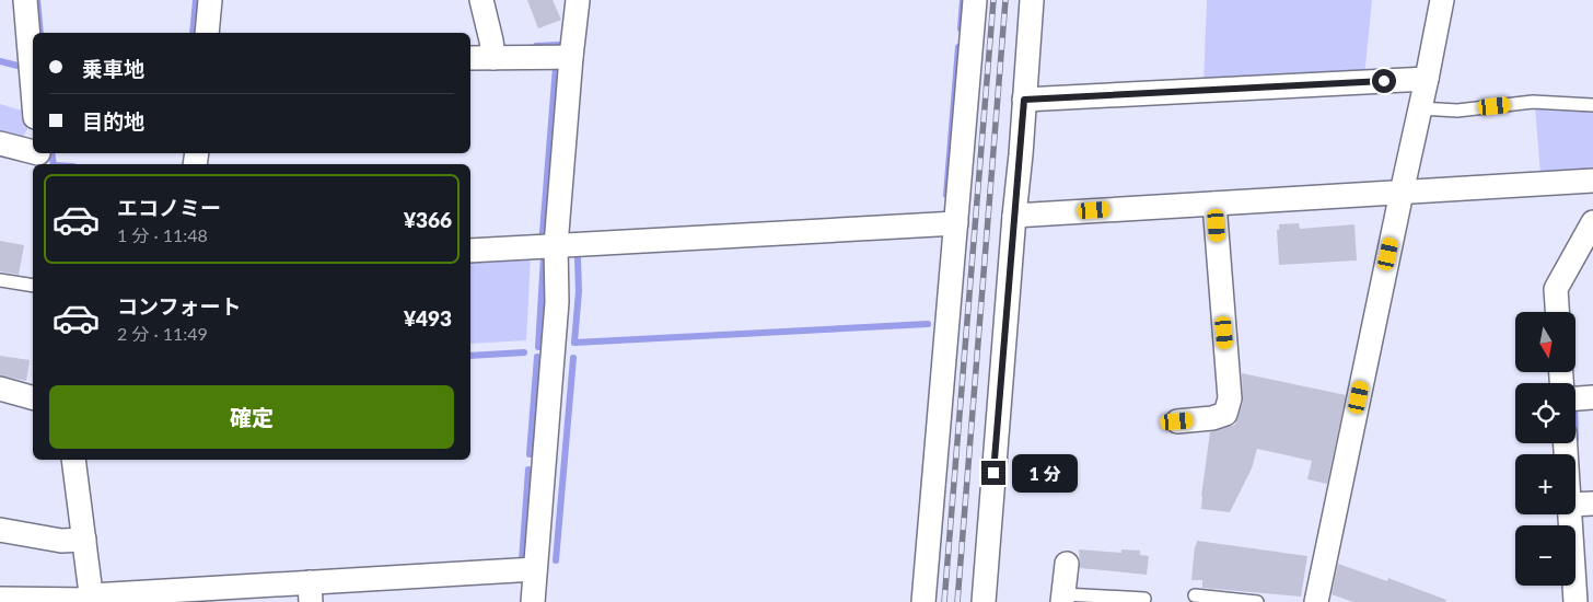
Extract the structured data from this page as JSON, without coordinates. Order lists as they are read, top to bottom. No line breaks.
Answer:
{"north":"bottom","page":{"banner":["乗車地","目的地"],"list":[{"name":"エコノミー","note":"1 分 · 11:48","value":"¥366"},{"name":"コンフォート","note":"2 分 · 11:49","value":"¥493"}],"map_buttons":["+","−"],"buttons":"確定","bubble":"1 分"}}
